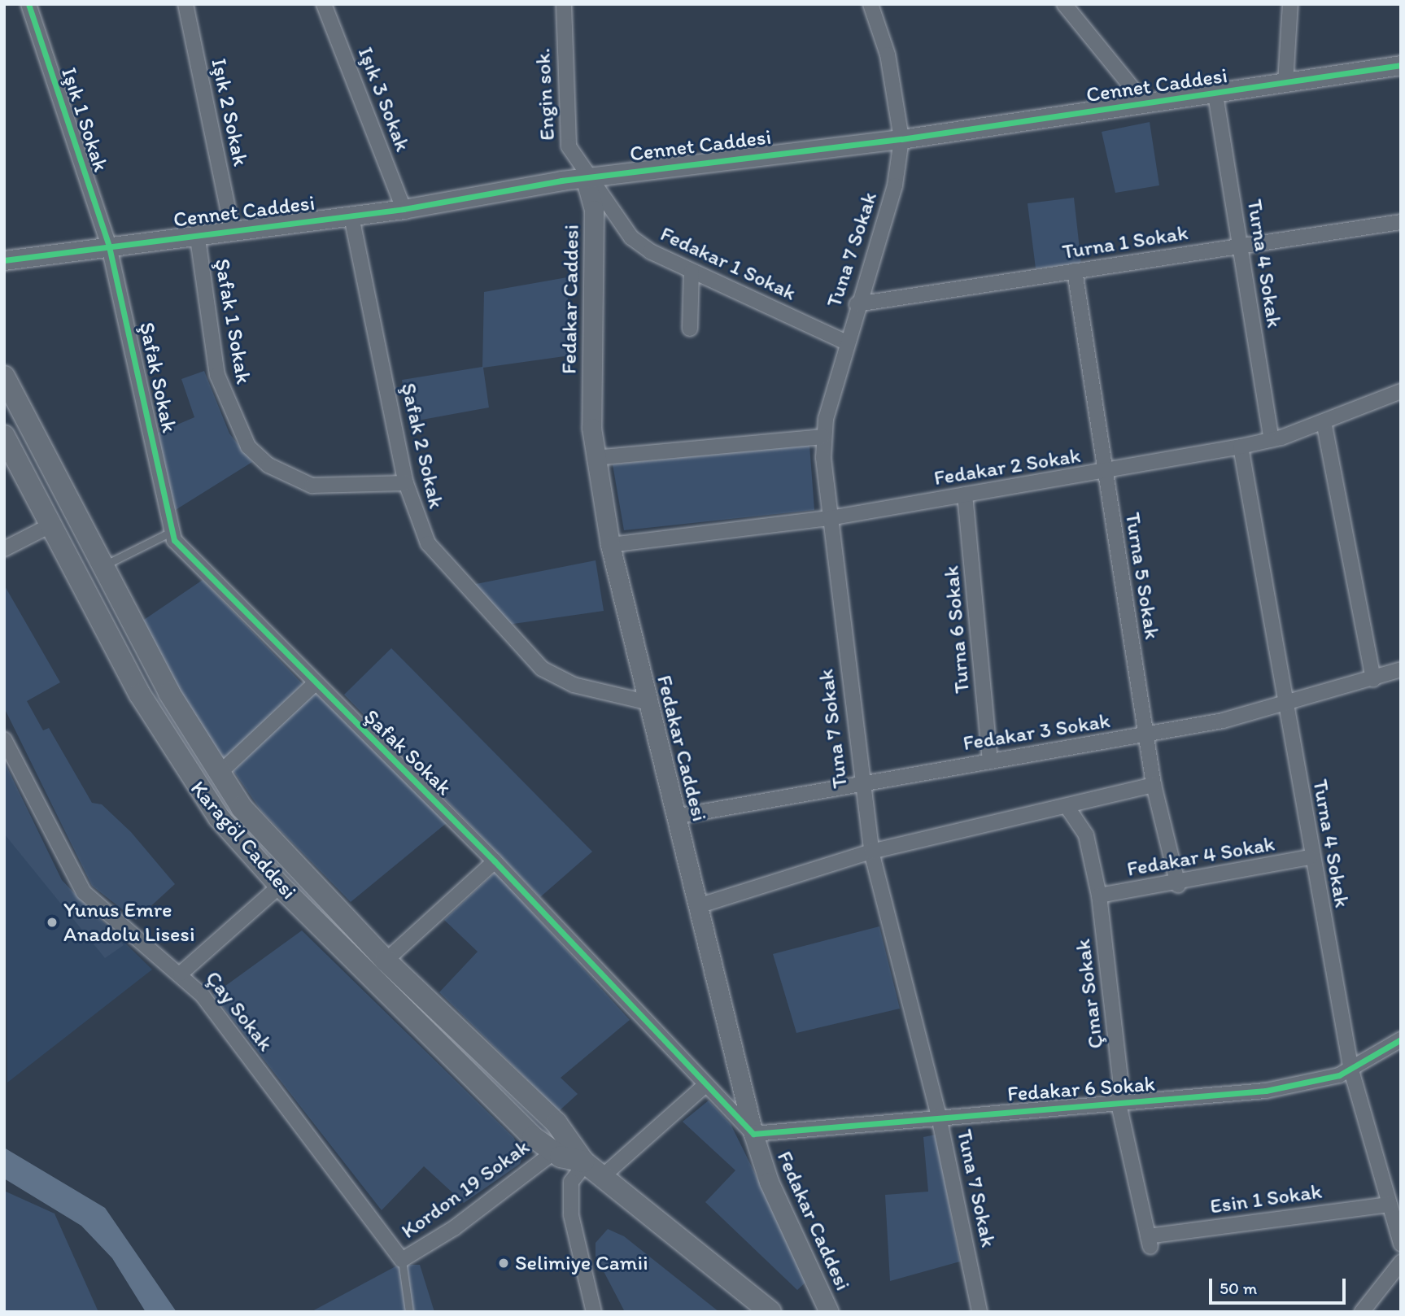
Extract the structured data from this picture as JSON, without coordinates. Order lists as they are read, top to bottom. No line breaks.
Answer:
{"streets":{"main road":["Karagöl Caddesi"],"street":["Cennet Caddesi","Engin sok.","Işık 3 Sokak","Işık 2 Sokak","Işık 1 Sokak","Turna 1 Sokak","Tuna 7 Sokak","Fedakar 1 Sokak","Turna 4 Sokak","Fedakar Caddesi","Şafak 1 Sokak","Şafak Sokak","Şafak 2 Sokak","Fedakar 2 Sokak","Turna 5 Sokak","Turna 6 Sokak","Fedakar 3 Sokak","Fedakar 4 Sokak","Çınar Sokak","Çay Sokak","Fedakar 6 Sokak","Kordon 19 Sokak","Esin 1 Sokak"]},"crossings":[["Cennet Caddesi","Engin sok."],["Cennet Caddesi","Işık 3 Sokak"],["Cennet Caddesi","Işık 2 Sokak"],["Cennet Caddesi","Işık 1 Sokak"],["Cennet Caddesi","Tuna 7 Sokak"],["Cennet Caddesi","Fedakar 1 Sokak"],["Cennet Caddesi","Turna 4 Sokak"],["Cennet Caddesi","Fedakar Caddesi"],["Cennet Caddesi","Şafak 1 Sokak"],["Cennet Caddesi","Şafak Sokak"],["Cennet Caddesi","Şafak 2 Sokak"],["Engin sok.","Fedakar 1 Sokak"],["Engin sok.","Fedakar Caddesi"],["Işık 1 Sokak","Şafak Sokak"],["Turna 1 Sokak","Tuna 7 Sokak"],["Turna 1 Sokak","Turna 4 Sokak"],["Turna 1 Sokak","Turna 5 Sokak"],["Tuna 7 Sokak","Fedakar 1 Sokak"],["Tuna 7 Sokak","Fedakar 2 Sokak"],["Tuna 7 Sokak","Fedakar 3 Sokak"],["Tuna 7 Sokak","Fedakar 6 Sokak"],["Fedakar 1 Sokak","Fedakar Caddesi"],["Turna 4 Sokak","Fedakar 2 Sokak"],["Turna 4 Sokak","Fedakar 3 Sokak"],["Turna 4 Sokak","Fedakar 4 Sokak"],["Turna 4 Sokak","Fedakar 6 Sokak"],["Turna 4 Sokak","Esin 1 Sokak"],["Fedakar Caddesi","Şafak Sokak"],["Fedakar Caddesi","Şafak 2 Sokak"],["Fedakar Caddesi","Fedakar 2 Sokak"],["Fedakar Caddesi","Fedakar 3 Sokak"],["Fedakar Caddesi","Fedakar 6 Sokak"],["Şafak 1 Sokak","Şafak 2 Sokak"],["Şafak Sokak","Fedakar 6 Sokak"],["Fedakar 2 Sokak","Turna 5 Sokak"],["Fedakar 2 Sokak","Turna 6 Sokak"],["Turna 5 Sokak","Fedakar 3 Sokak"],["Turna 5 Sokak","Fedakar 4 Sokak"],["Turna 6 Sokak","Fedakar 3 Sokak"],["Karagöl Caddesi","Kordon 19 Sokak"],["Fedakar 4 Sokak","Çınar Sokak"],["Çınar Sokak","Fedakar 6 Sokak"],["Çınar Sokak","Esin 1 Sokak"],["Çay Sokak","Kordon 19 Sokak"]],"places":["Yunus Emre Anadolu Lisesi","Selimiye Camii"],"scale_bar":"50 m"}
